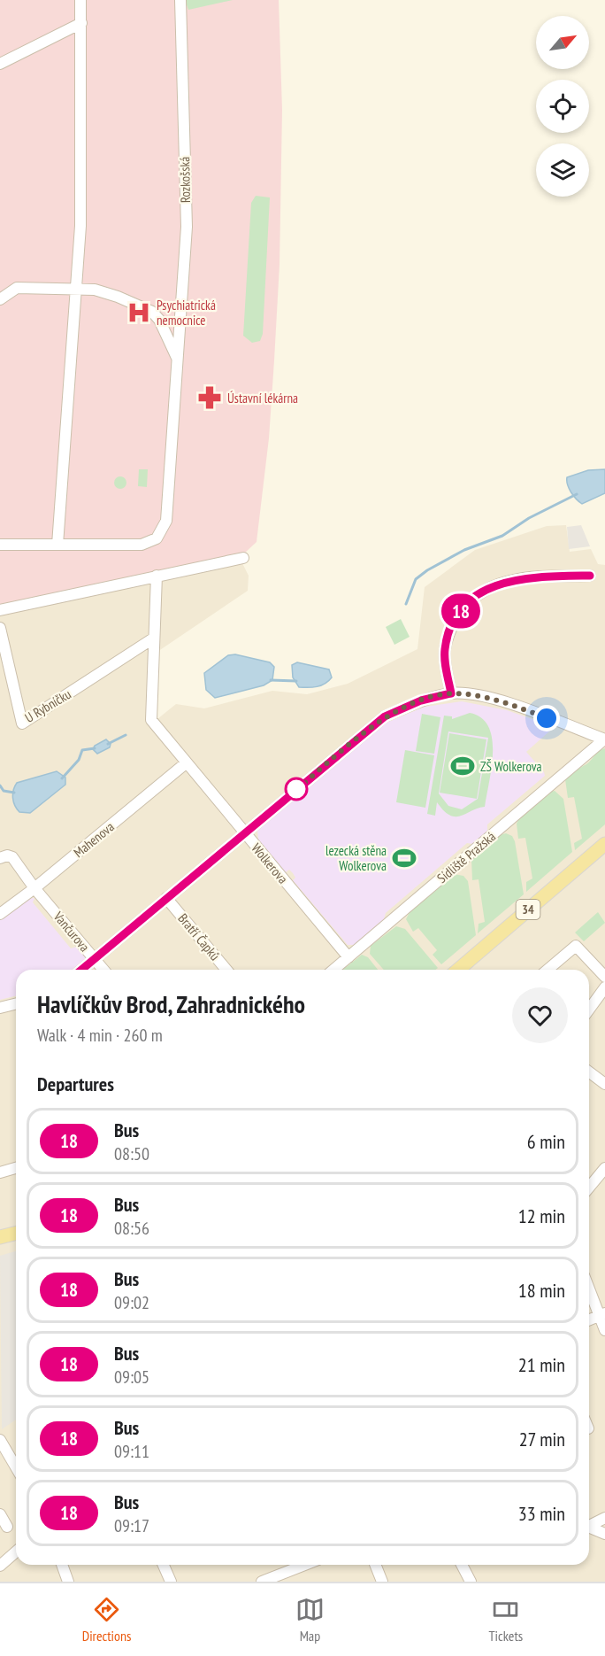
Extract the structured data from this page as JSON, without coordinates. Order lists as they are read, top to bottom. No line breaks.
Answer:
{"streets":{"main road":["34"],"street":["Rozkošská","U Rybníčku","Mahenova","Sídliště Pražská","Wolkerova","Vančurova","Bratří Čapků"]},"crossings":[["U Rybníčku","Wolkerova"],["Mahenova","Wolkerova"],["Mahenova","Vančurova"],["Sídliště Pražská","Wolkerova"]],"places":{"hospital":["Psychiatrická nemocnice"],"pharmacy":["Ústavní lékárna"],"sports":["ZŠ Wolkerova","lezecká stěna Wolkerova"]},"lines":["bus line 18"],"north":"top right","page":{"on_map":"18","heading":[["Havlíčkův Brod, Zahradnického","Walk · 4 min · 260 m"],"Departures"],"list":[{"mark":"18","name":"Bus","note":"08:50","value":"6 min"},{"mark":"18","name":"Bus","note":"08:56","value":"12 min"},{"mark":"18","name":"Bus","note":"09:02","value":"18 min"},{"mark":"18","name":"Bus","note":"09:05","value":"21 min"},{"mark":"18","name":"Bus","note":"09:11","value":"27 min"},{"mark":"18","name":"Bus","note":"09:17","value":"33 min"}],"tabs":["Directions","Map","Tickets"]}}
